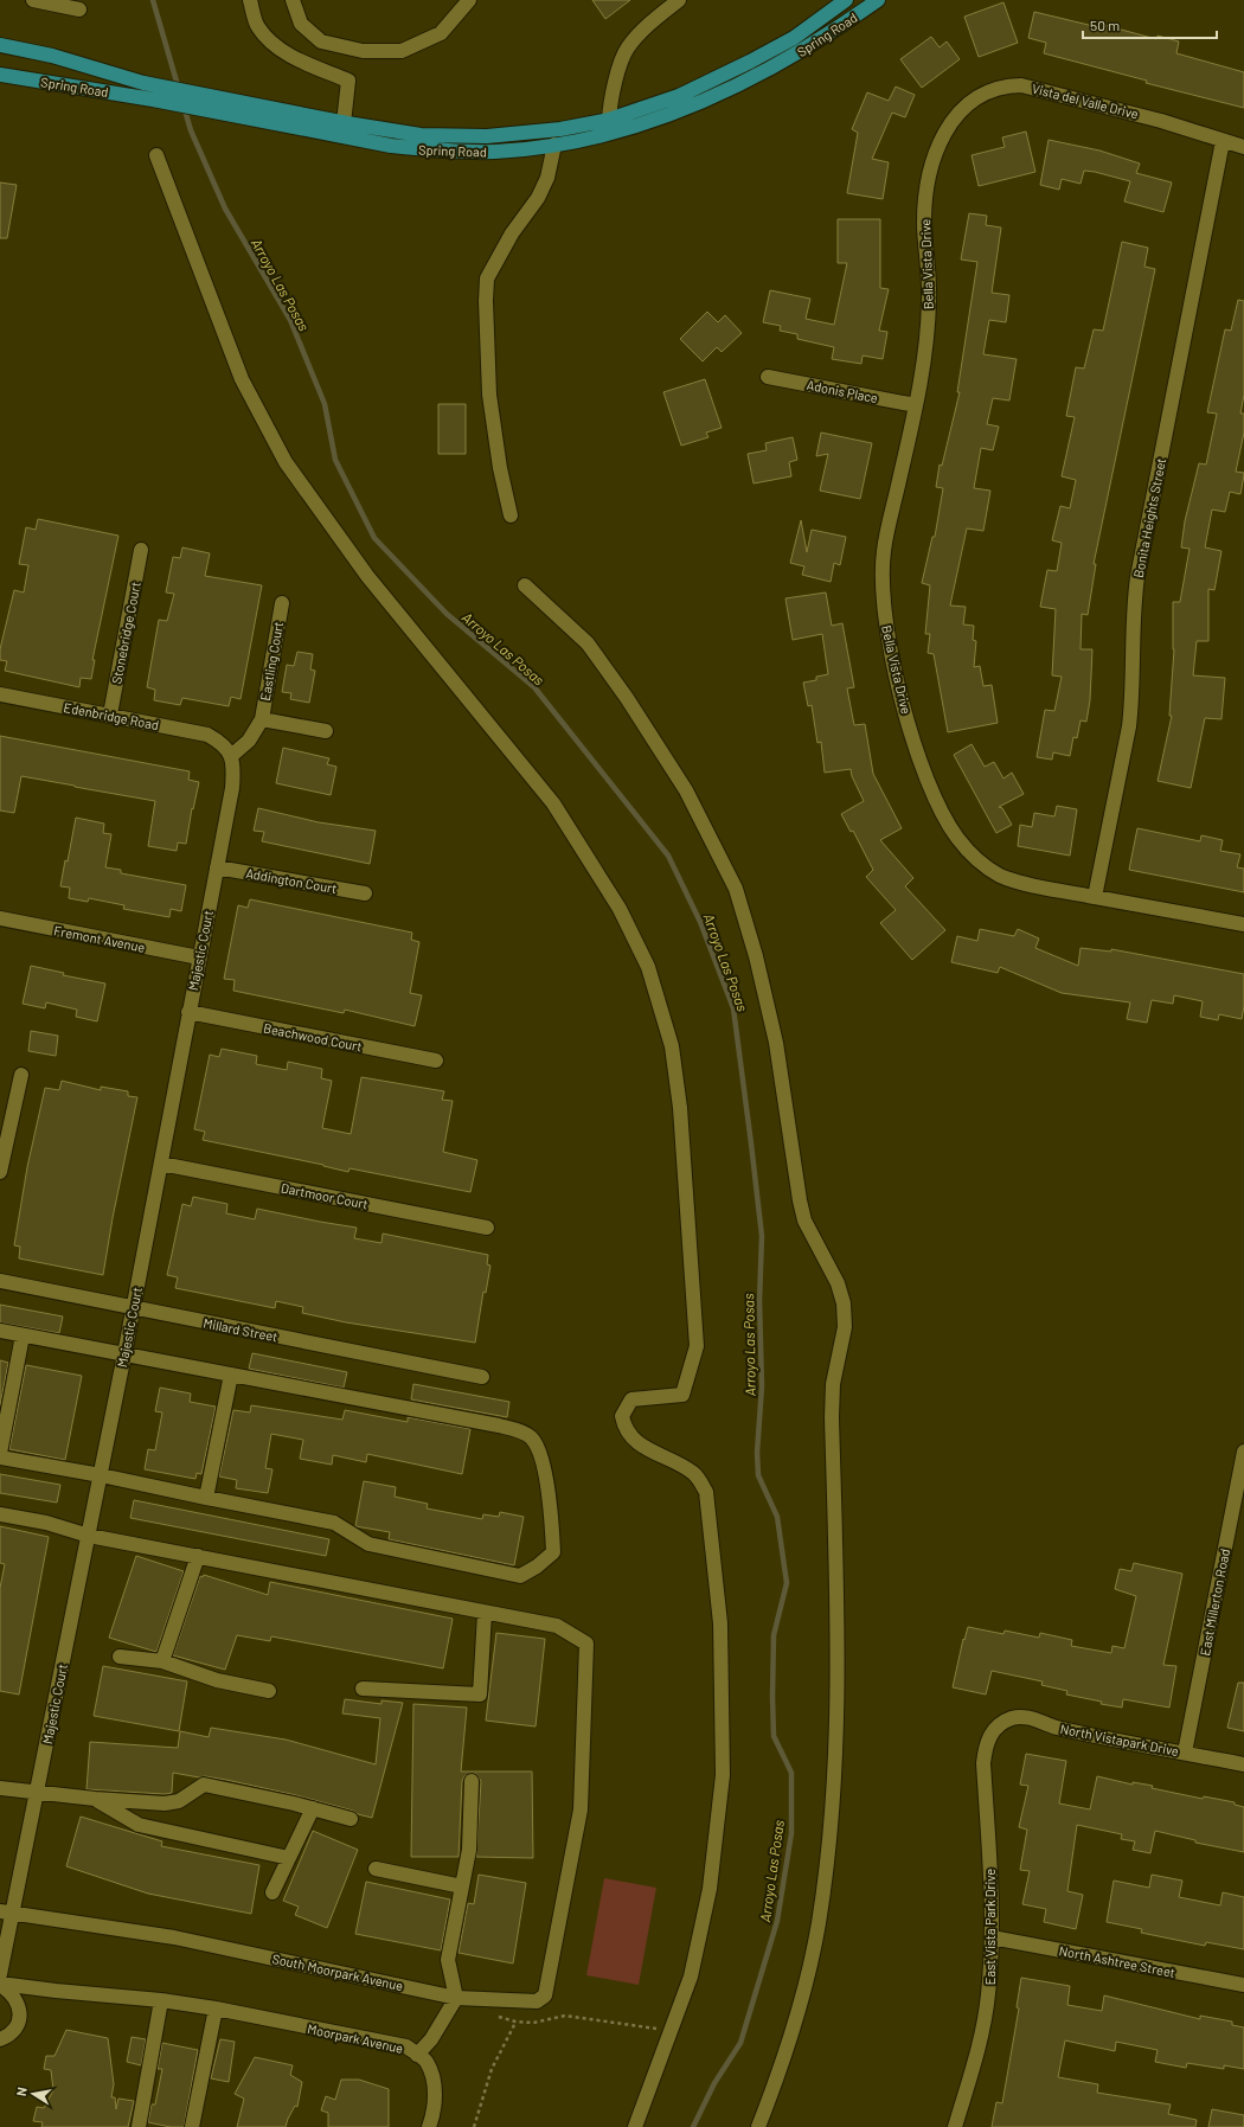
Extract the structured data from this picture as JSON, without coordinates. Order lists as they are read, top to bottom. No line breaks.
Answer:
{"streets":{"main road":["Spring Road"],"street":["Vista del Valle Drive","Bella Vista Drive","Adonis Place","Bonita Heights Street","Stonebridge Court","Eastling Court","Edenbridge Road","Addington Court","Fremont Avenue","Majestic Court","Beachwood Court","Dartmoor Court","Millard Street","East Millerton Road","North Vistapark Drive","East Vista Park Drive","North Ashtree Street","South Moorpark Avenue","Moorpark Avenue"]},"crossings":[["Vista del Valle Drive","Bella Vista Drive"],["Vista del Valle Drive","Bonita Heights Street"],["Bella Vista Drive","Adonis Place"],["Bella Vista Drive","Bonita Heights Street"],["Stonebridge Court","Edenbridge Road"],["Edenbridge Road","Majestic Court"],["Addington Court","Majestic Court"],["Fremont Avenue","Majestic Court"],["Majestic Court","Beachwood Court"],["Majestic Court","Dartmoor Court"],["Majestic Court","Millard Street"],["Majestic Court","South Moorpark Avenue"],["East Millerton Road","North Vistapark Drive"],["North Vistapark Drive","East Vista Park Drive"],["East Vista Park Drive","North Ashtree Street"]],"water":["Arroyo Las Posas"],"scale_bar":"50 m","north":"left"}
